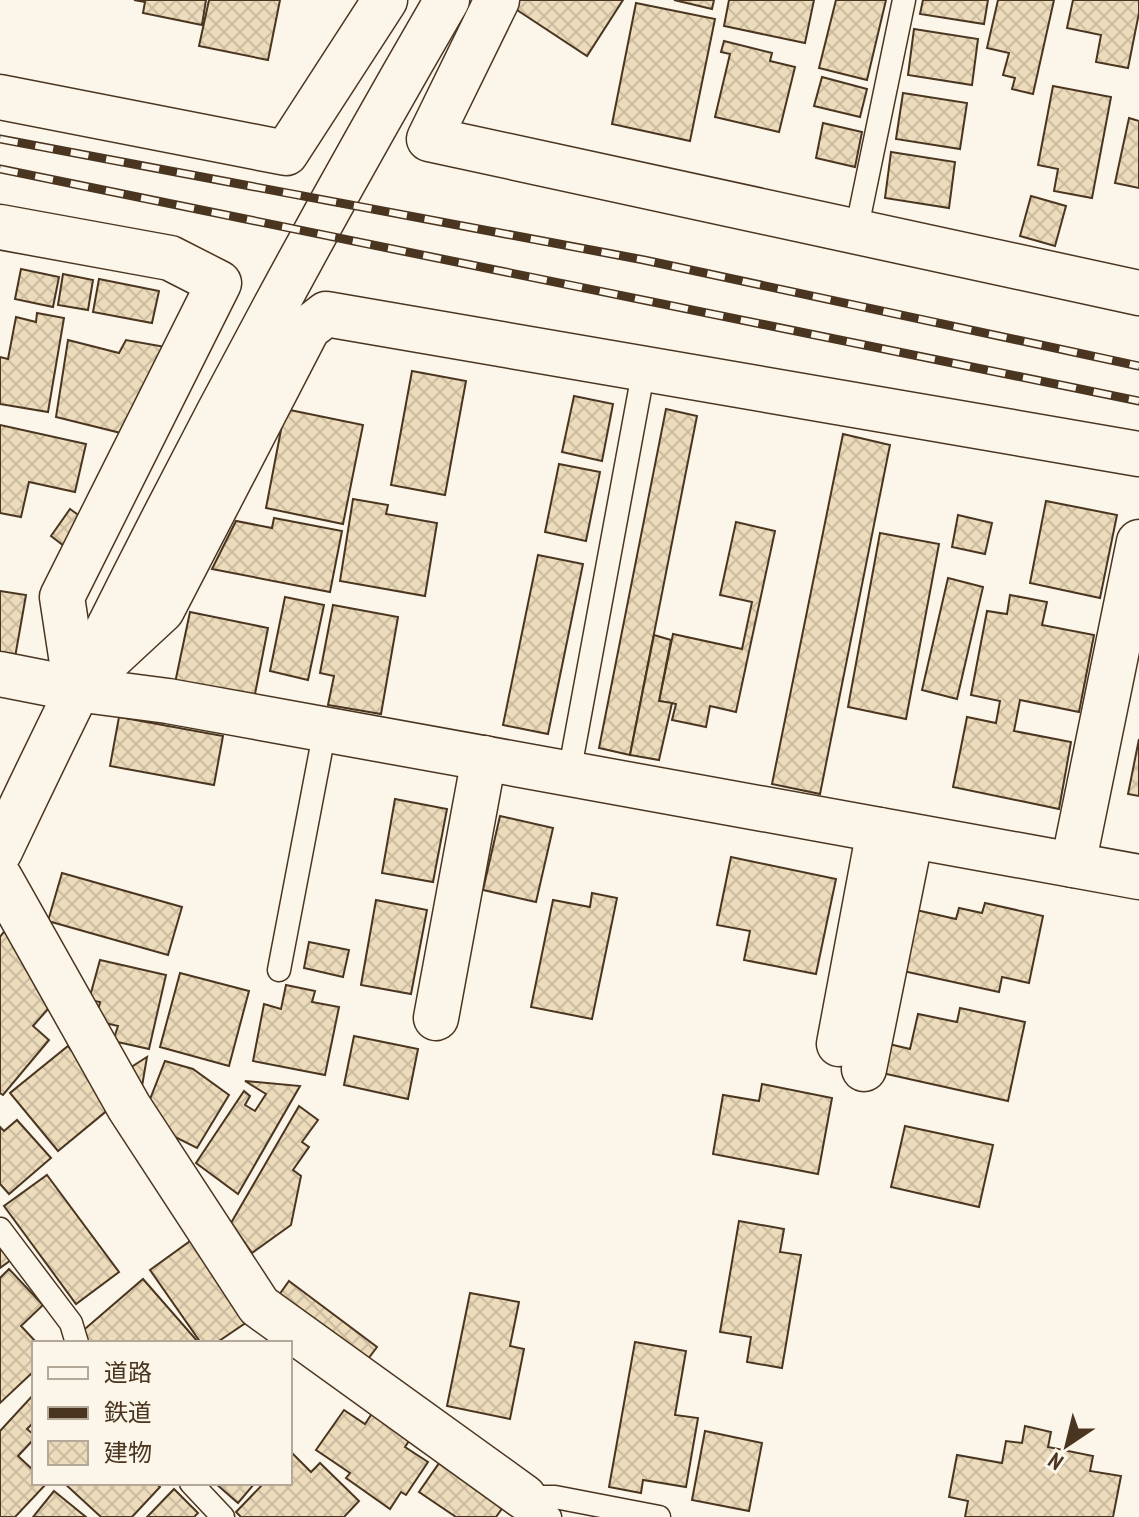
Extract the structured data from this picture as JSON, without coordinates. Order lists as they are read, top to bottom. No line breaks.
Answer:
{"legend":["道路","鉄道","建物"],"north":"bottom left"}
